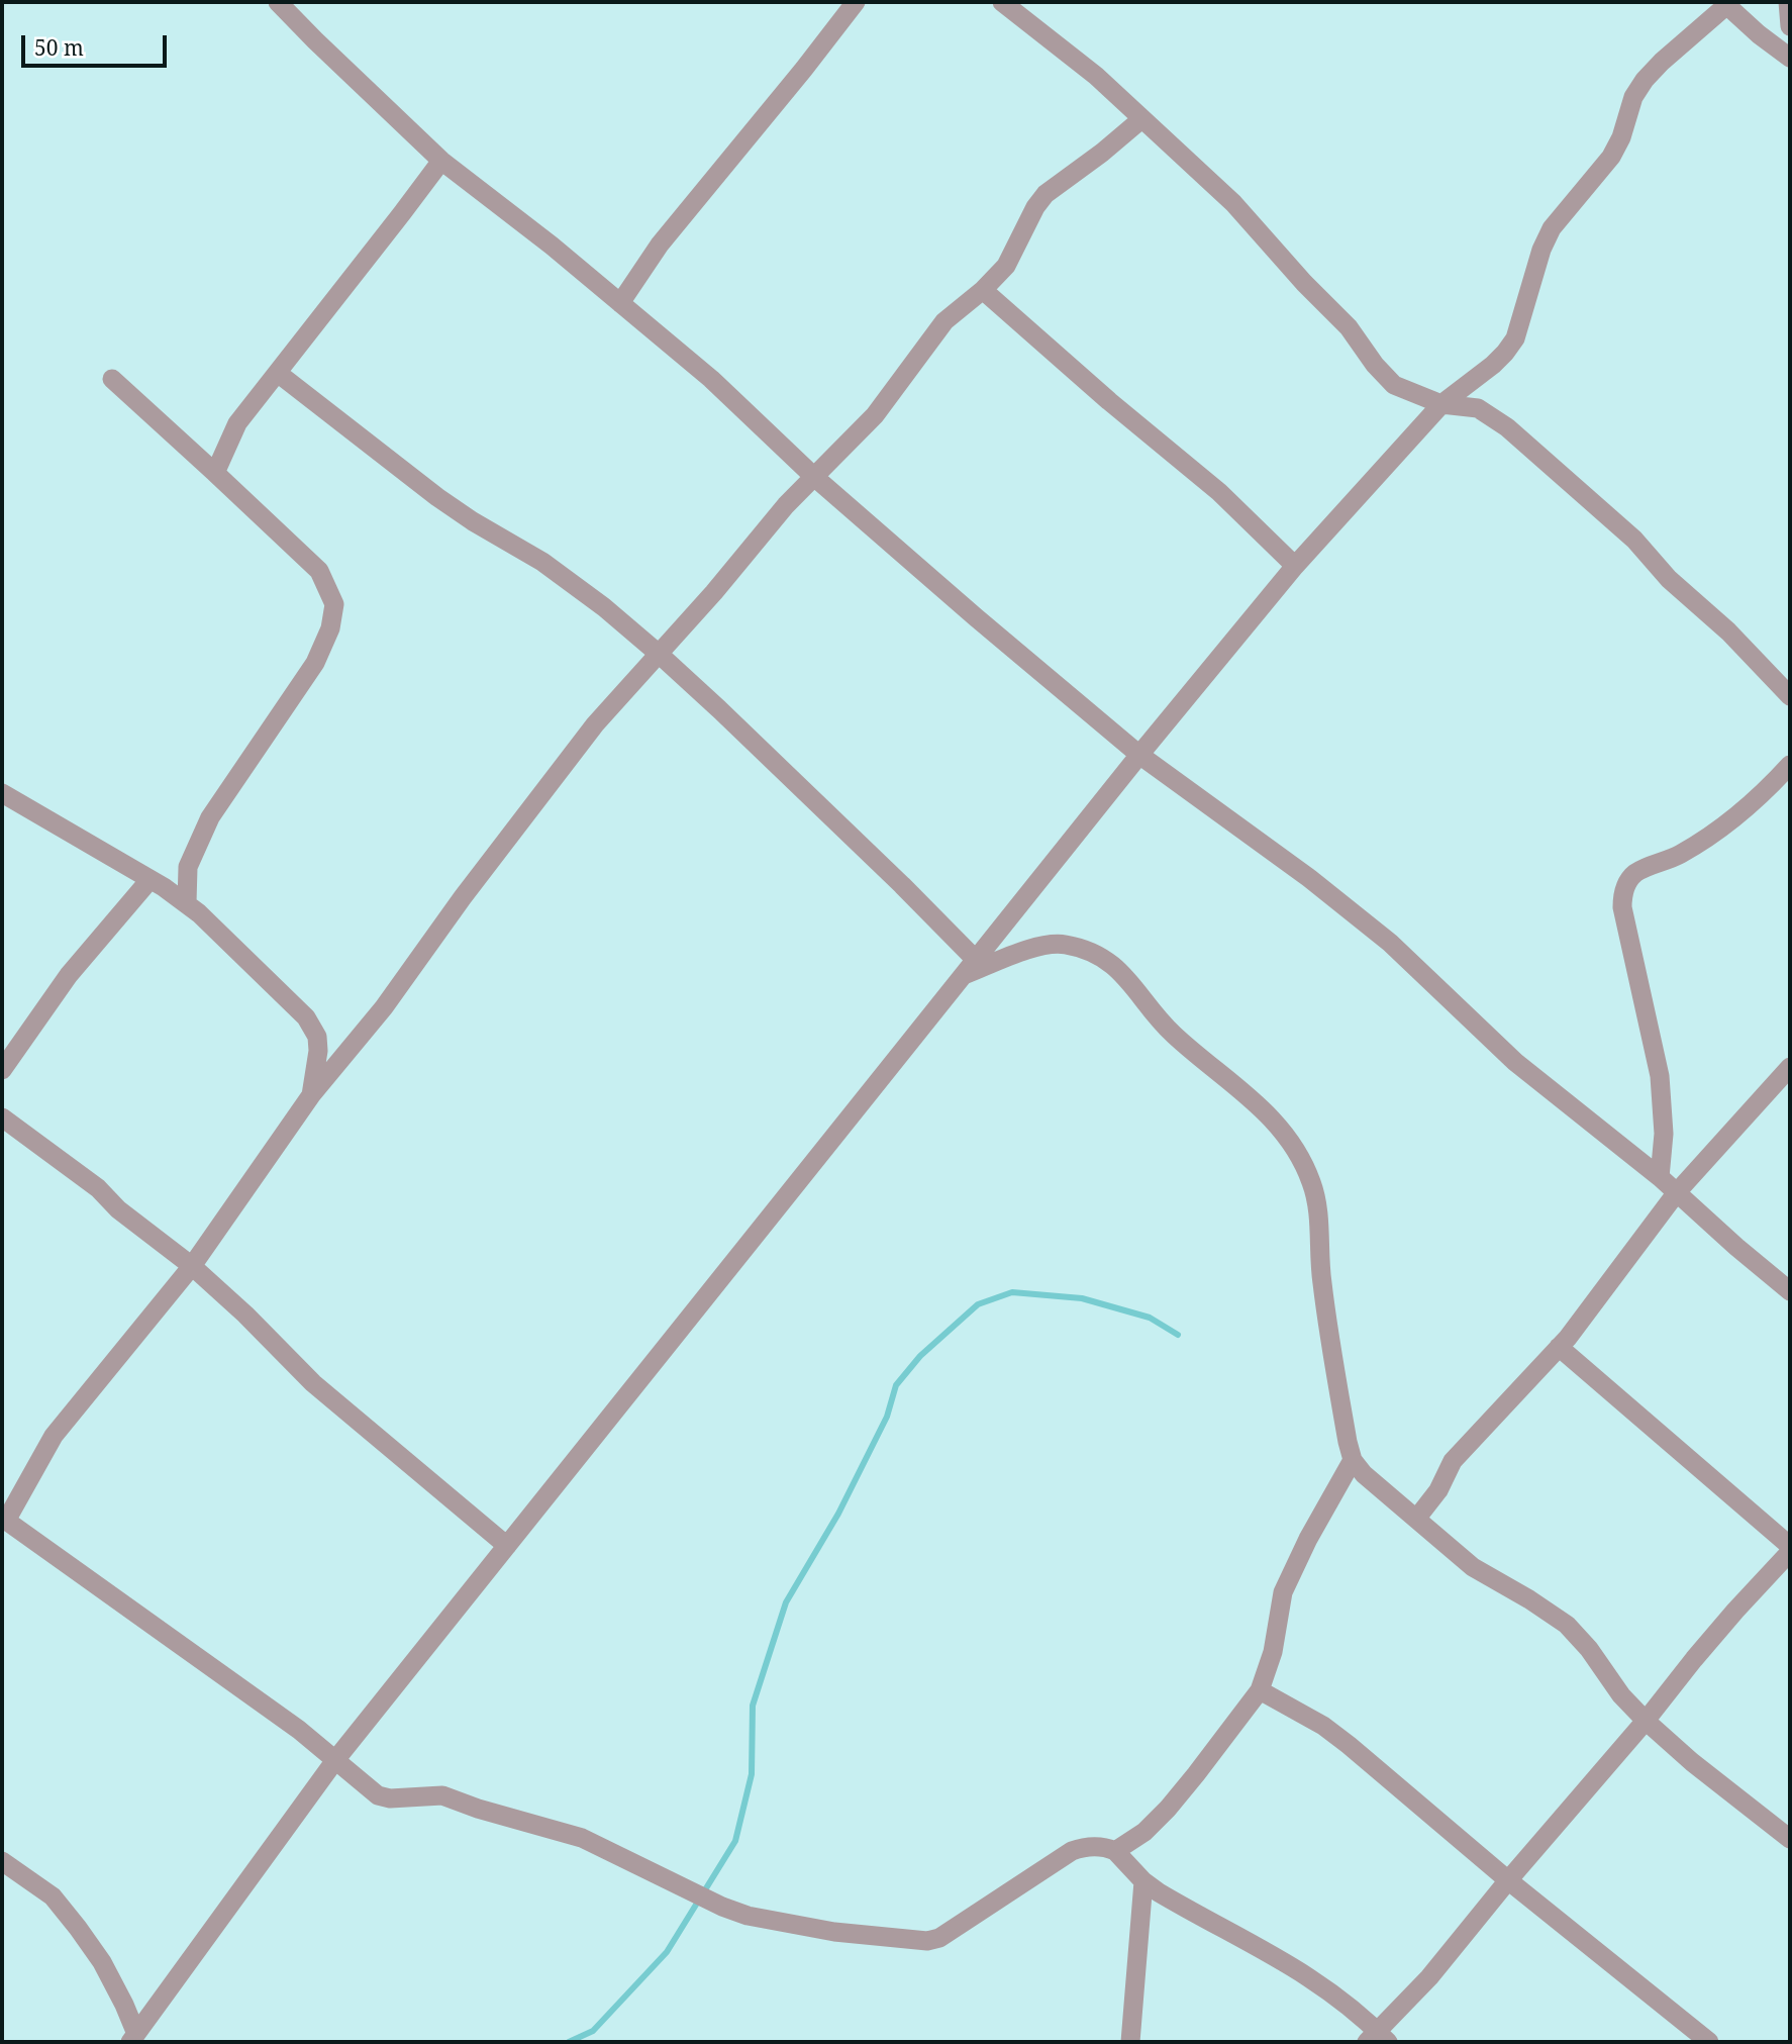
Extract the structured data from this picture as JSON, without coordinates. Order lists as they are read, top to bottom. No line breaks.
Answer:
{"scale_bar":"50 m"}
